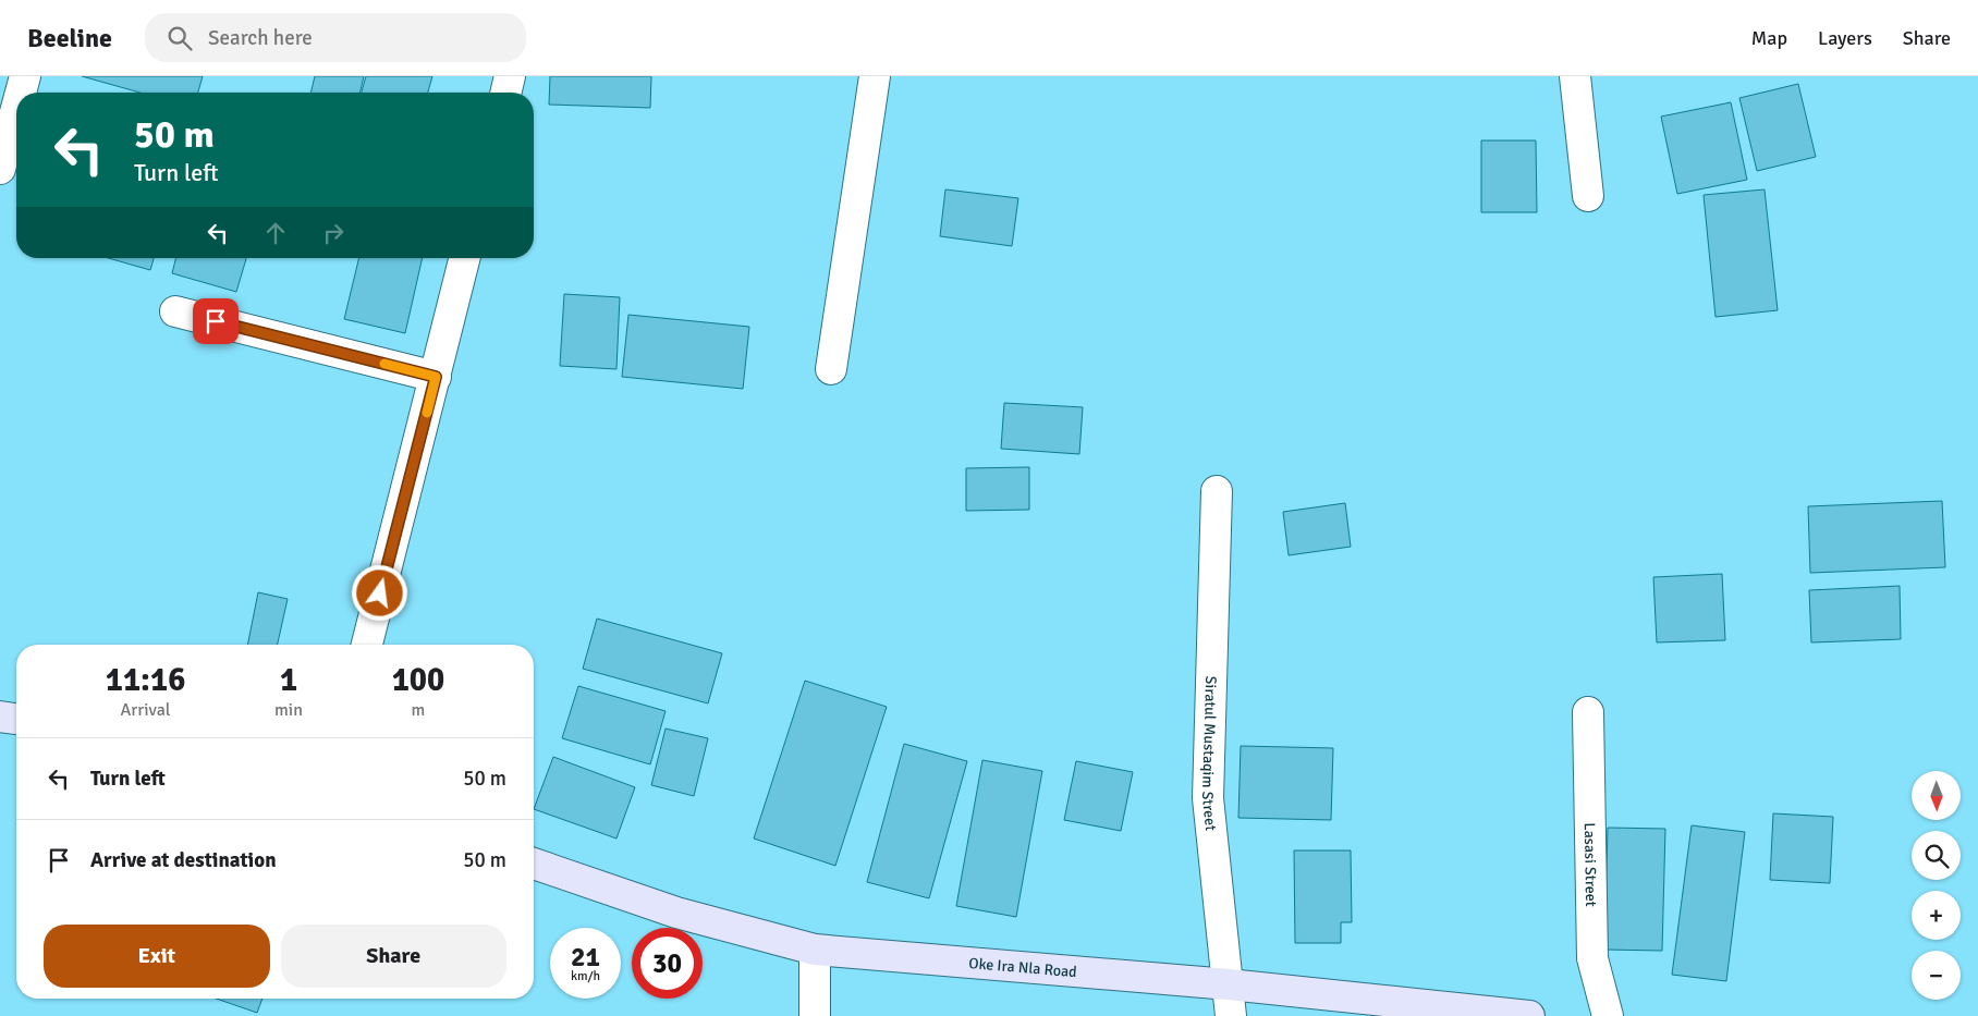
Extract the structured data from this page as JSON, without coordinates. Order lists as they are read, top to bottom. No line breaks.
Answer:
{"streets":{"street":["Siratul Mustaqim Street","Lasasi Street","Oke Ira Nla Road"]},"crossings":[["Siratul Mustaqim Street","Oke Ira Nla Road"]],"north":"bottom","page":{"header":"Beeline","search":"Search here","nav":["Map","Layers","Share"],"turn":["50 m","Turn left"],"eta":["11:16","Arrival","1","min","100","m"],"list":[{"name":"Turn left","value":"50 m"},{"name":"Arrive at destination","value":"50 m"}],"map_buttons":["+","−"],"buttons":["Exit","Share"],"speed":"21 km/h","limit":"30"}}
